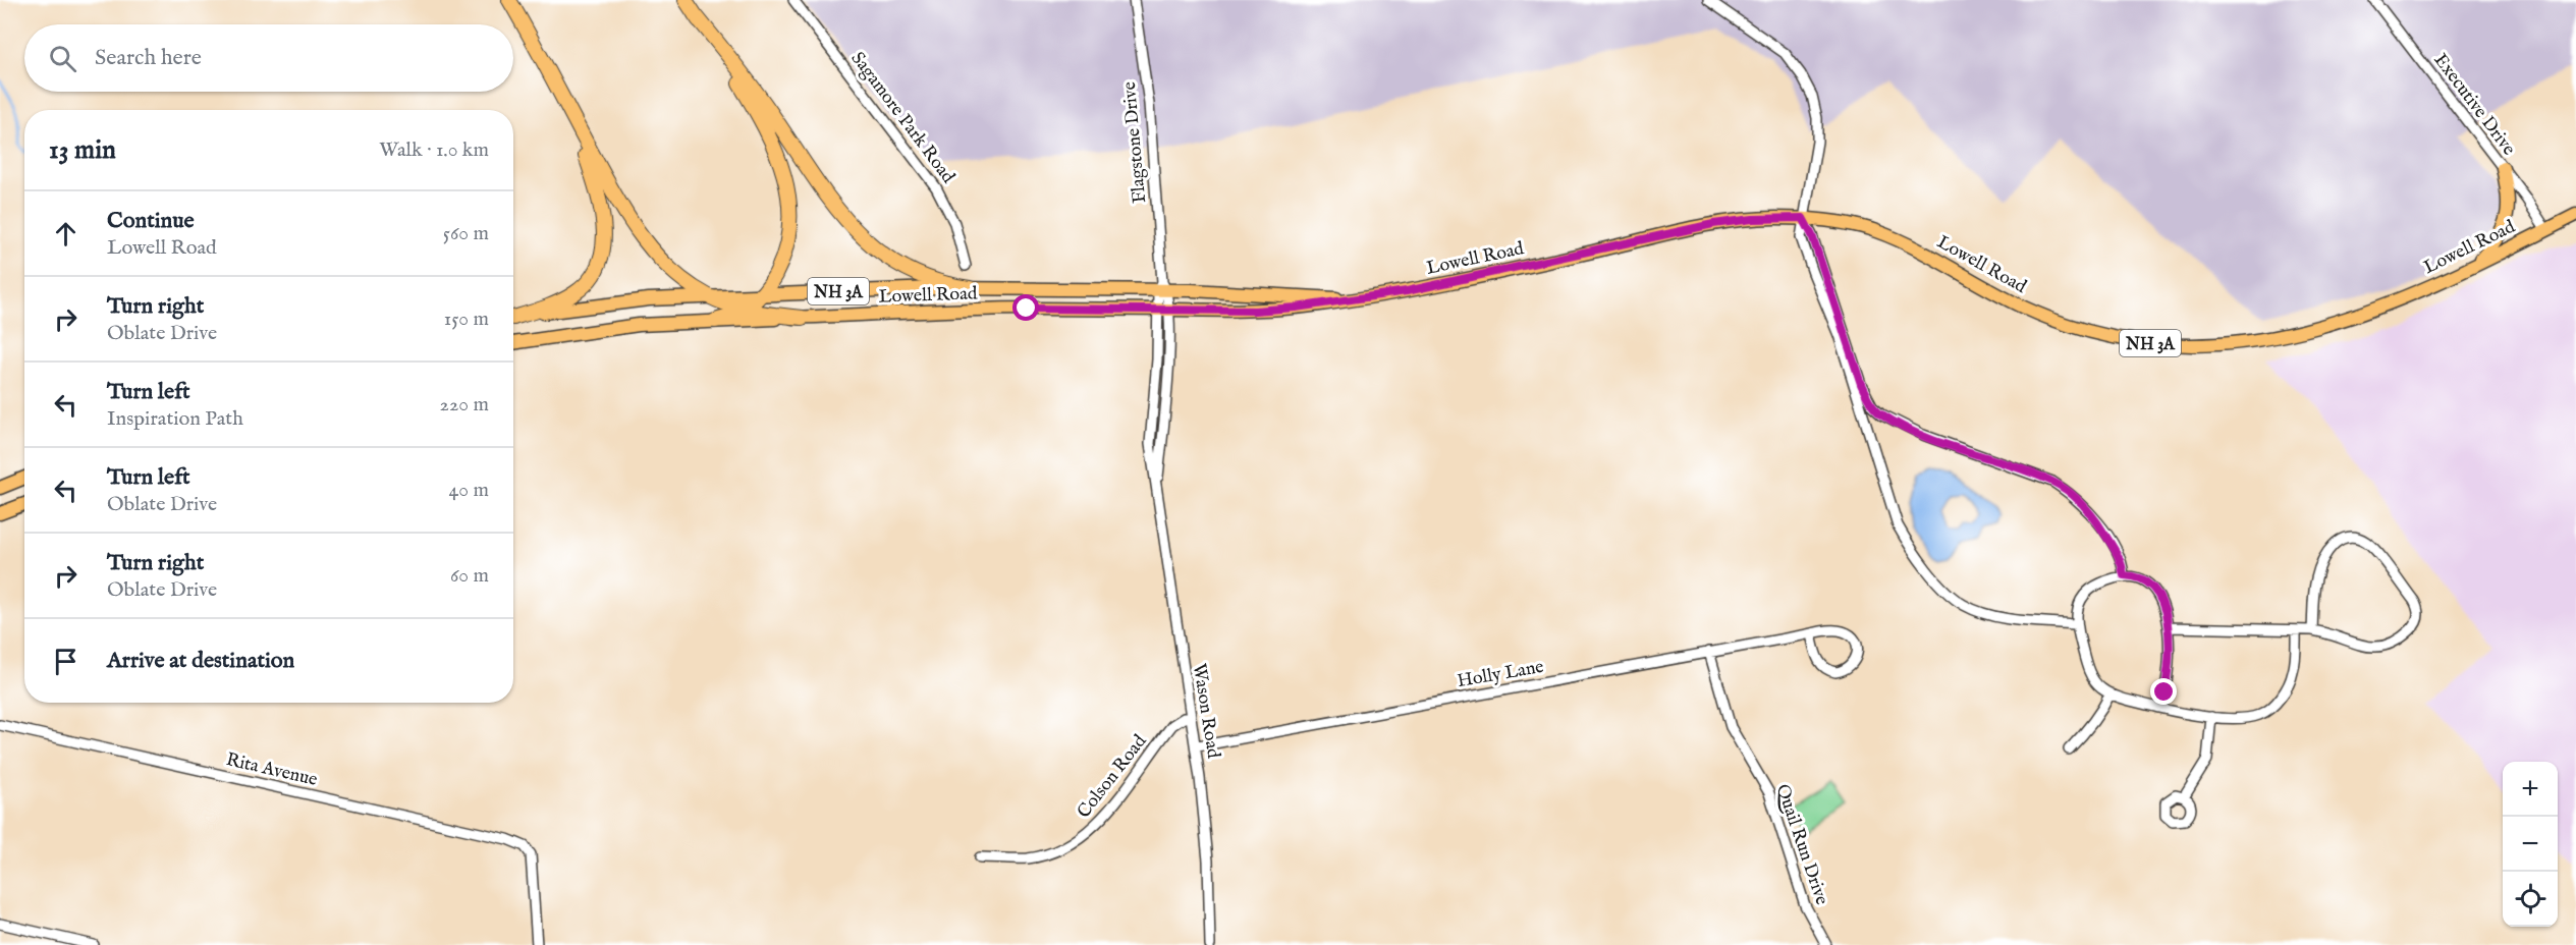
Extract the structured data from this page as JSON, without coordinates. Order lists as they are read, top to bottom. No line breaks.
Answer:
{"streets":{"main road":["Lowell Road","NH 3A"],"street":["Executive Drive","Sagamore Park Road","Flagstone Drive","Holly Lane","Wason Road","Rita Avenue","Colson Road","Quail Run Drive"]},"crossings":[["Executive Drive","Lowell Road"],["Flagstone Drive","Lowell Road"],["Flagstone Drive","Wason Road"],["Lowell Road","Wason Road"],["Holly Lane","Wason Road"],["Holly Lane","Quail Run Drive"],["Wason Road","Colson Road"]],"page":{"search":"Search here","heading":["13 min","Walk · 1.0 km"],"list":[["Continue","Lowell Road","560 m"],["Turn right","Oblate Drive","150 m"],["Turn left","Inspiration Path","220 m"],["Turn left","Oblate Drive","40 m"],["Turn right","Oblate Drive","60 m"],"Arrive at destination"],"map_buttons":["+","−"]}}
